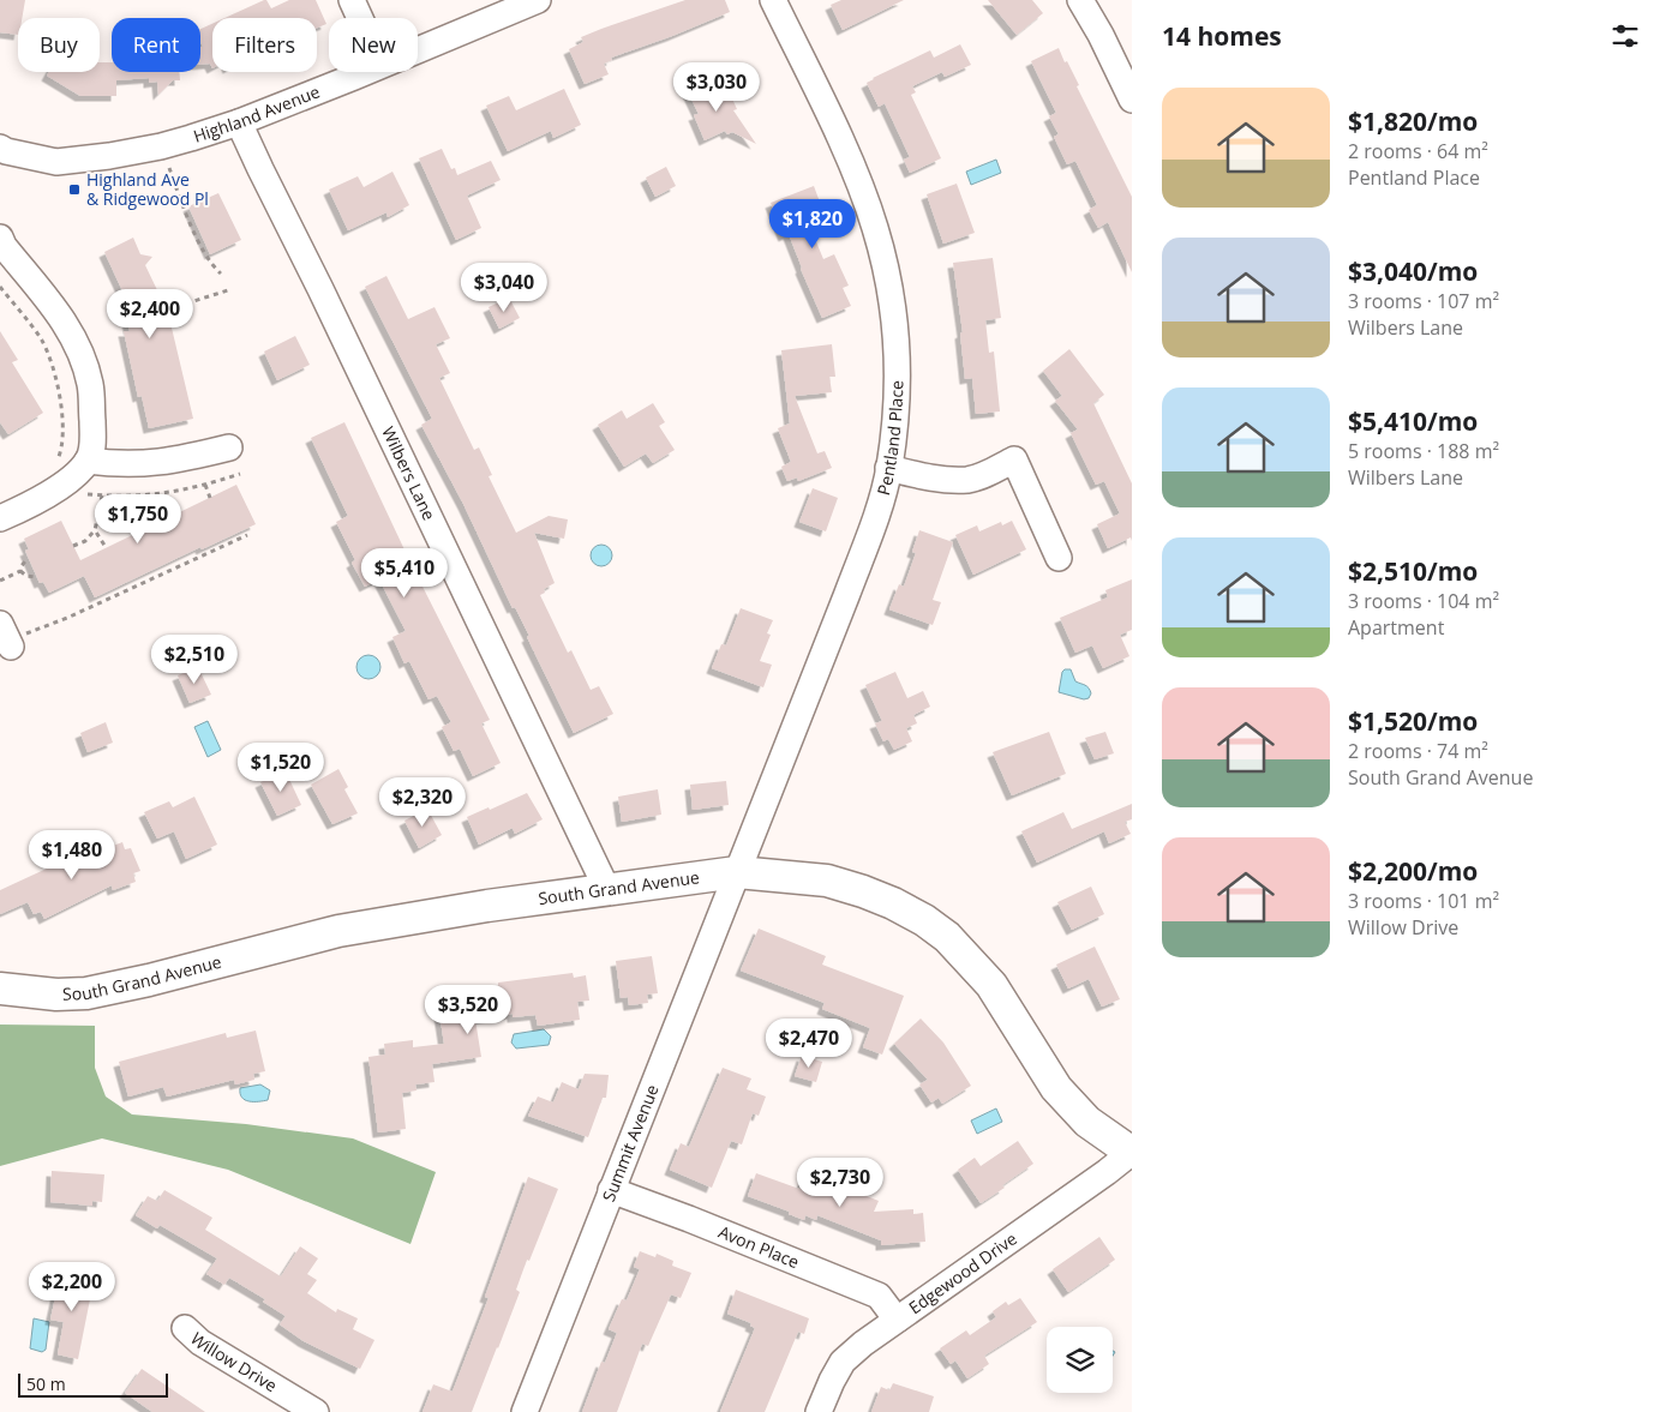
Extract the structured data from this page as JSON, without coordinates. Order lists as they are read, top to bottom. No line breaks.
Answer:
{"streets":{"main road":["South Grand Avenue"],"street":["Highland Avenue","Pentland Place","Wilbers Lane","Summit Avenue","Avon Place","Edgewood Drive","Willow Drive"]},"crossings":[["Highland Avenue","Wilbers Lane"],["Pentland Place","South Grand Avenue"],["Pentland Place","Summit Avenue"],["Wilbers Lane","South Grand Avenue"],["South Grand Avenue","Summit Avenue"],["South Grand Avenue","Edgewood Drive"],["Summit Avenue","Avon Place"],["Avon Place","Edgewood Drive"]],"places":{"transit":["Highland Ave & Ridgewood Pl"]},"scale_bar":"50 m","page":{"heading":"14 homes","chip":["Buy","Rent","Filters","New"],"price":["$3,030","$1,820","$3,040","$2,400","$1,750","$5,410","$2,510","$1,520","$2,320","$1,480","$3,520","$2,470","$2,730","$2,200"],"list":[{"name":"$1,820/mo","note":"2 rooms · 64 m² · Pentland Place"},{"name":"$3,040/mo","note":"3 rooms · 107 m² · Wilbers Lane"},{"name":"$5,410/mo","note":"5 rooms · 188 m² · Wilbers Lane"},{"name":"$2,510/mo","note":"3 rooms · 104 m² · Apartment"},{"name":"$1,520/mo","note":"2 rooms · 74 m² · South Grand Avenue"},{"name":"$2,200/mo","note":"3 rooms · 101 m² · Willow Drive"}],"scale":"50 m"}}
